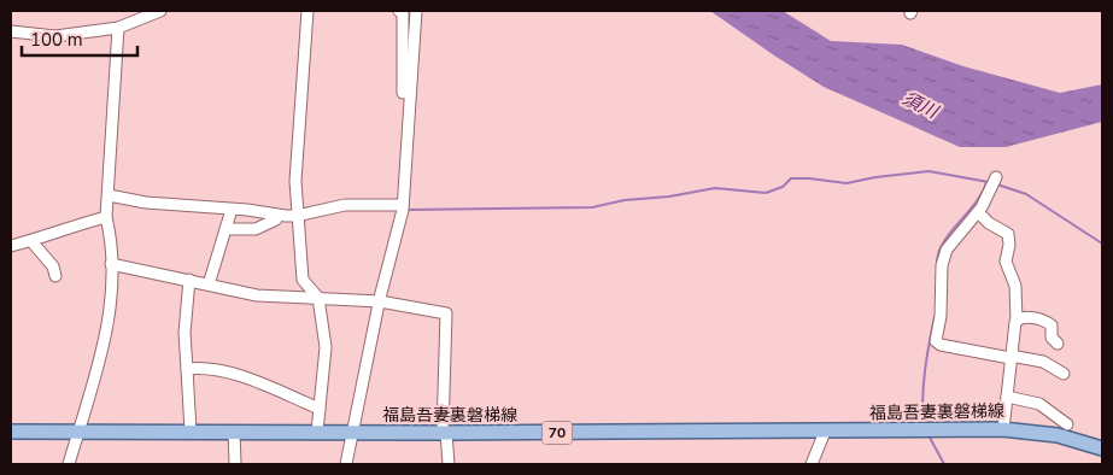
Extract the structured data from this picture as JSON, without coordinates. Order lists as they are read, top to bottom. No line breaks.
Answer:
{"streets":{"main road":["福島吾妻裏磐梯線","70"]},"water":["須川"],"scale_bar":"100 m"}
